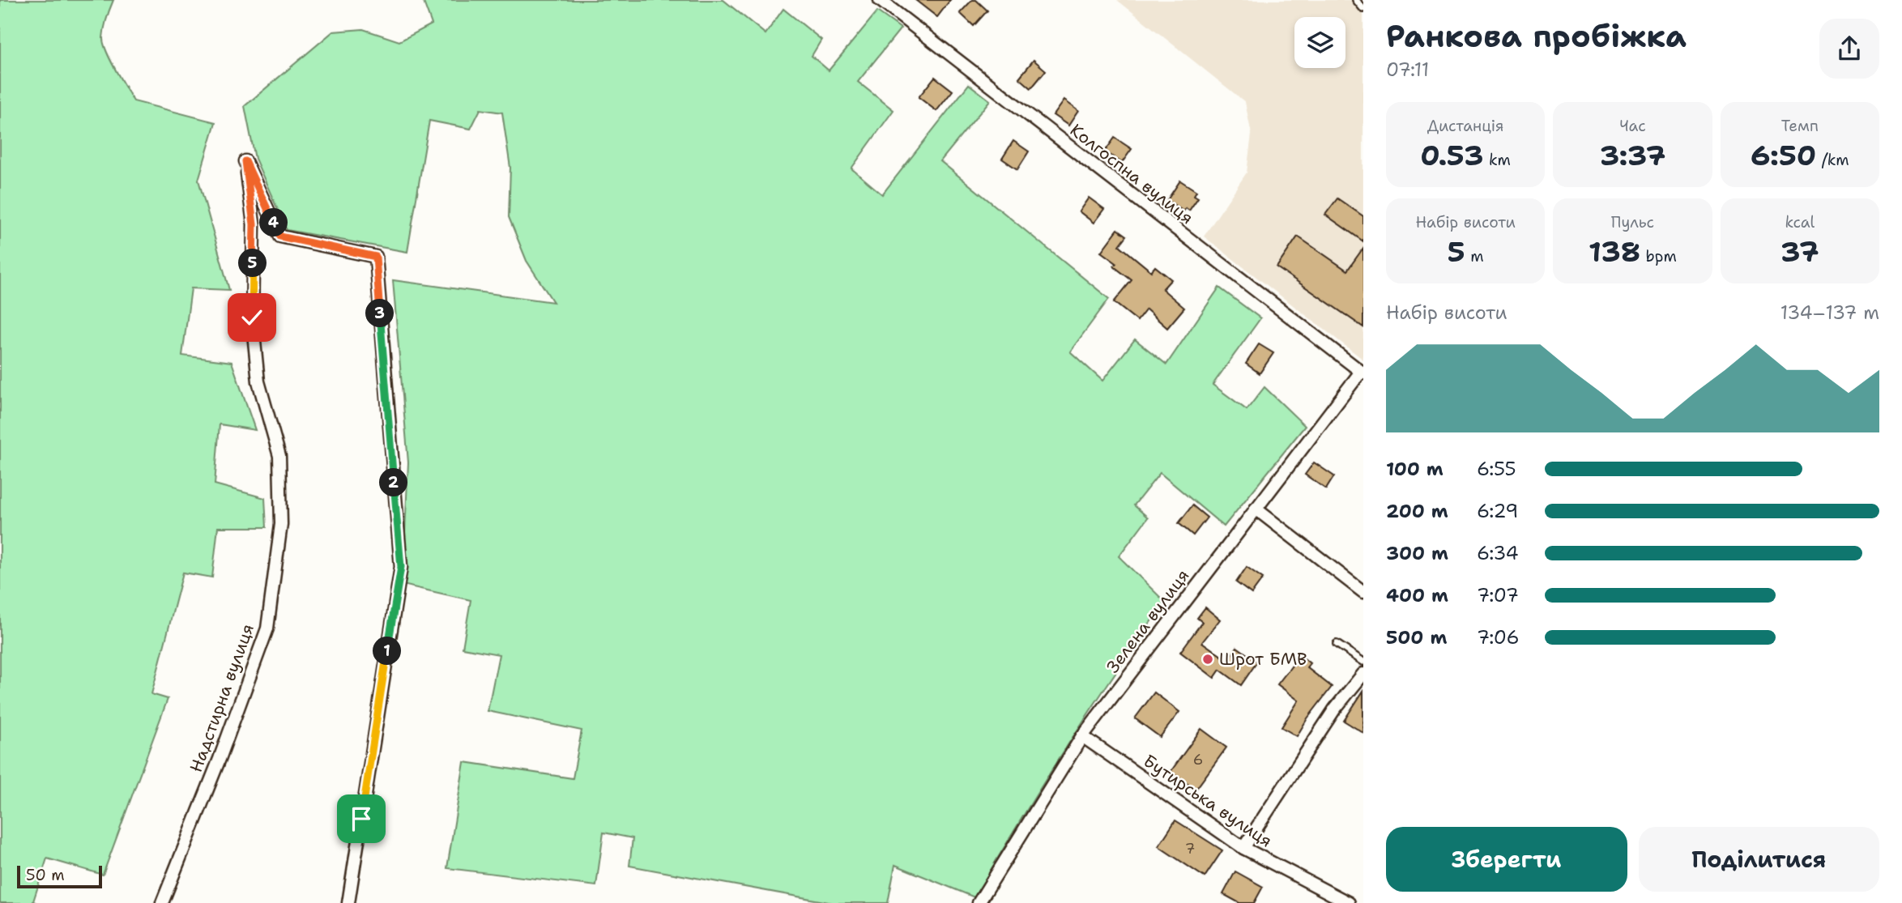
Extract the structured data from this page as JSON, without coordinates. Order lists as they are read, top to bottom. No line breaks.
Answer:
{"streets":{"street":["Колгоспна вулиця","Зелена вулиця","Надстирна вулиця","Бутирська вулиця"]},"crossings":[["Колгоспна вулиця","Зелена вулиця"],["Зелена вулиця","Бутирська вулиця"]],"places":["Шрот БМВ"],"house_numbers":["6","7"],"scale_bar":"50 m","page":{"heading":["Ранкова пробіжка","07:11"],"stats":[["Дистанція","0.53 km"],["Час","3:37"],["Темп","6:50 /km"],["Набір висоти","5 m"],["Пульс","138 bpm"],["kcal","37"]],"pins":["4","5","3","2","1"],"chart":["Набір висоти","134–137 m"],"list":[{"name":"100 m","note":"6:55"},{"name":"200 m","note":"6:29"},{"name":"300 m","note":"6:34"},{"name":"400 m","note":"7:07"},{"name":"500 m","note":"7:06"}],"buttons":["Зберегти","Поділитися"],"scale":"50 m"}}
